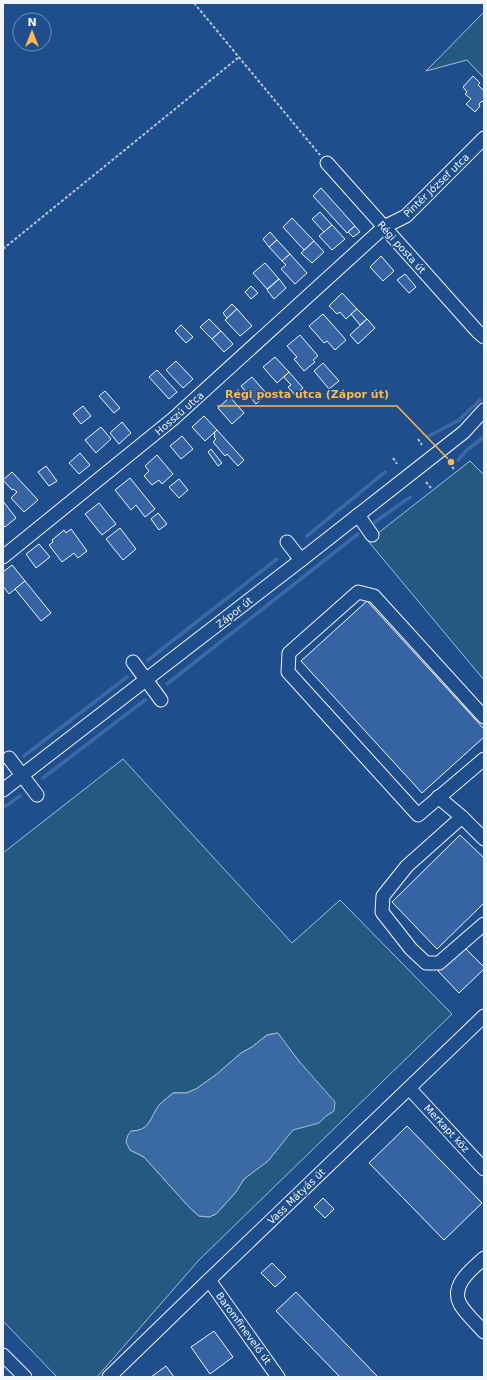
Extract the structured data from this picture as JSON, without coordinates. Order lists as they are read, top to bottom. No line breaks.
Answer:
{"streets":{"street":["Pintér József utca","Régi posta út","Hosszú utca","Zápor út","Merkapt köz","Vass Mátyás út","Baromfinevelő út"]},"crossings":[["Pintér József utca","Régi posta út"],["Pintér József utca","Hosszú utca"],["Régi posta út","Hosszú utca"],["Merkapt köz","Vass Mátyás út"],["Vass Mátyás út","Baromfinevelő út"]],"places":["Régi posta utca (Zápor út)"],"north":"top"}
